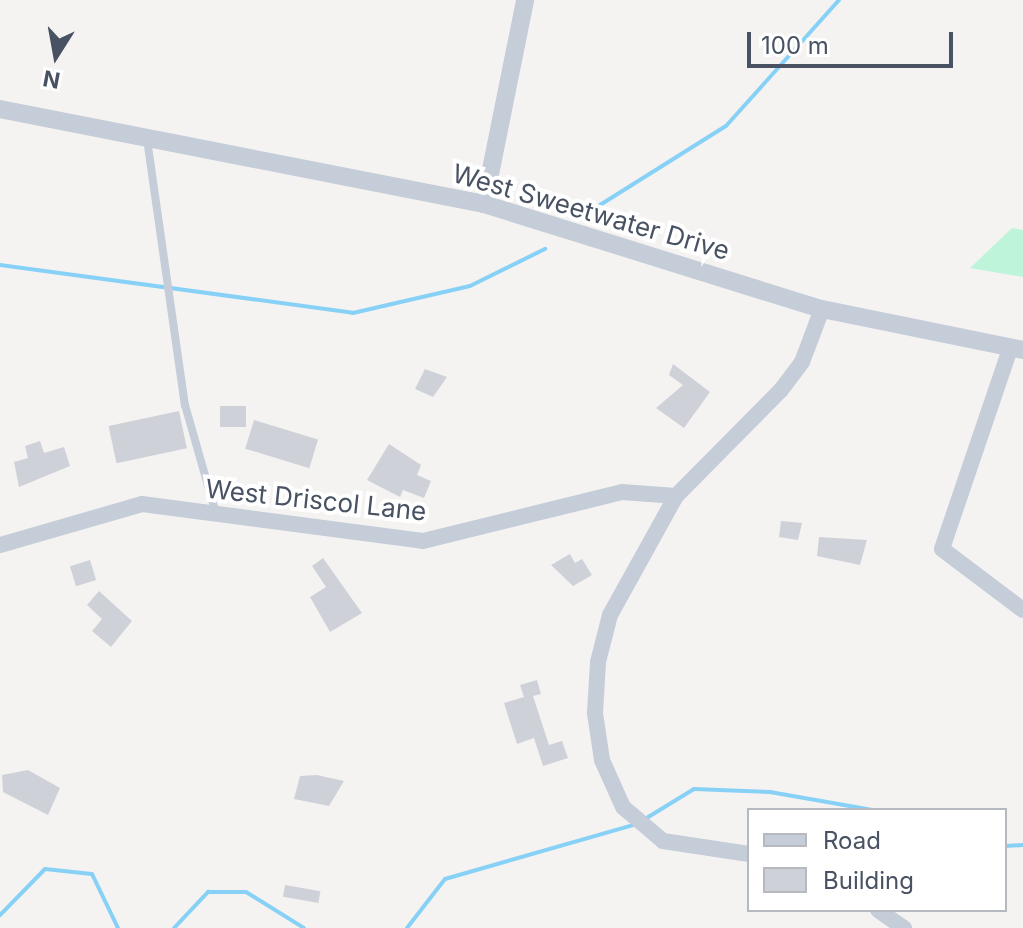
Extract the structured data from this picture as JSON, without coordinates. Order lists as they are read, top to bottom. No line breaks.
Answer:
{"streets":{"street":["West Sweetwater Drive","West Driscol Lane"]},"legend":["Road","Building"],"scale_bar":"100 m","north":"bottom"}
